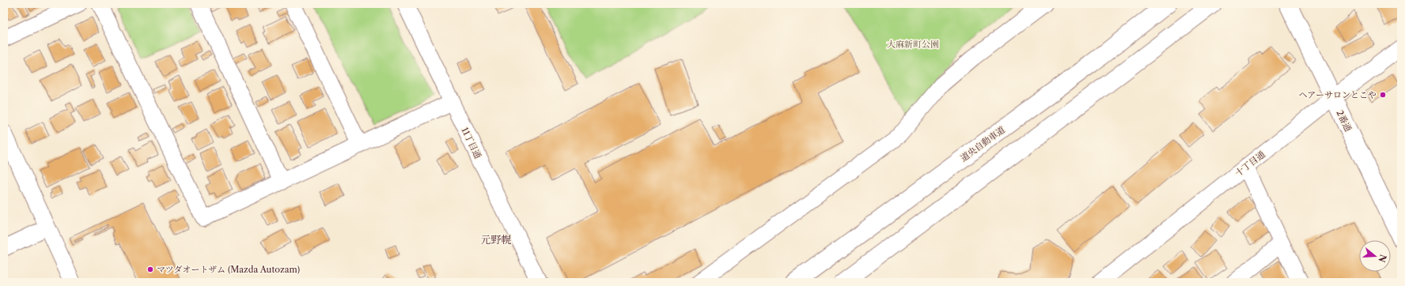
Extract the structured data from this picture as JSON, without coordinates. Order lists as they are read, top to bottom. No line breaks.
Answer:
{"streets":{"main road":["2番通","道央自動車道"],"street":["11丁目通","十丁目通"]},"crossings":[["2番通","十丁目通"]],"districts":["元野幌"],"parks":["大麻新町公園"],"places":["ヘアーサロンとこや","マツダオートザム (Mazda Autozam)"],"north":"right"}
